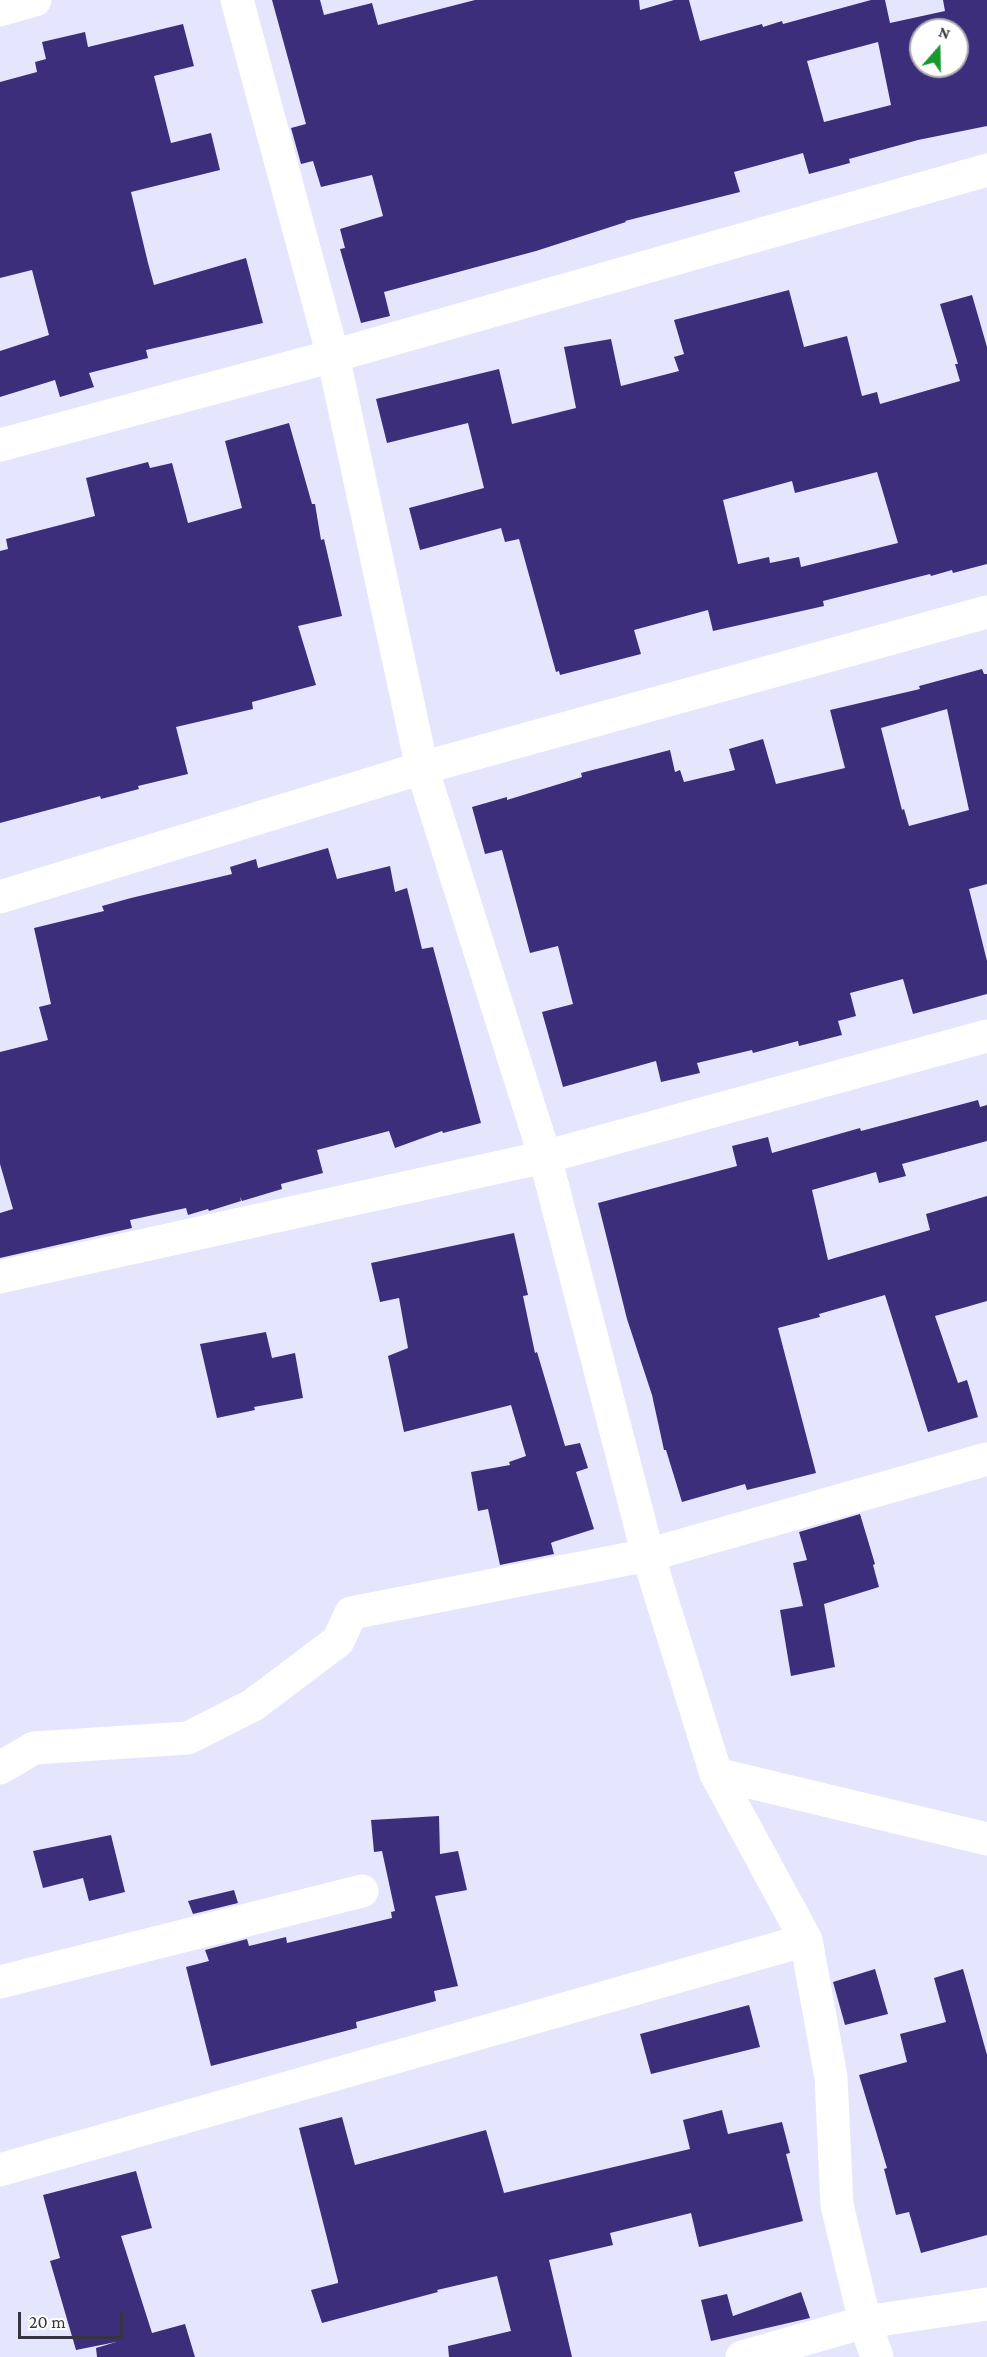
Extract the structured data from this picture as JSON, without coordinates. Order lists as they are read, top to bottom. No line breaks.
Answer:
{"scale_bar":"20 m","north":"top"}
